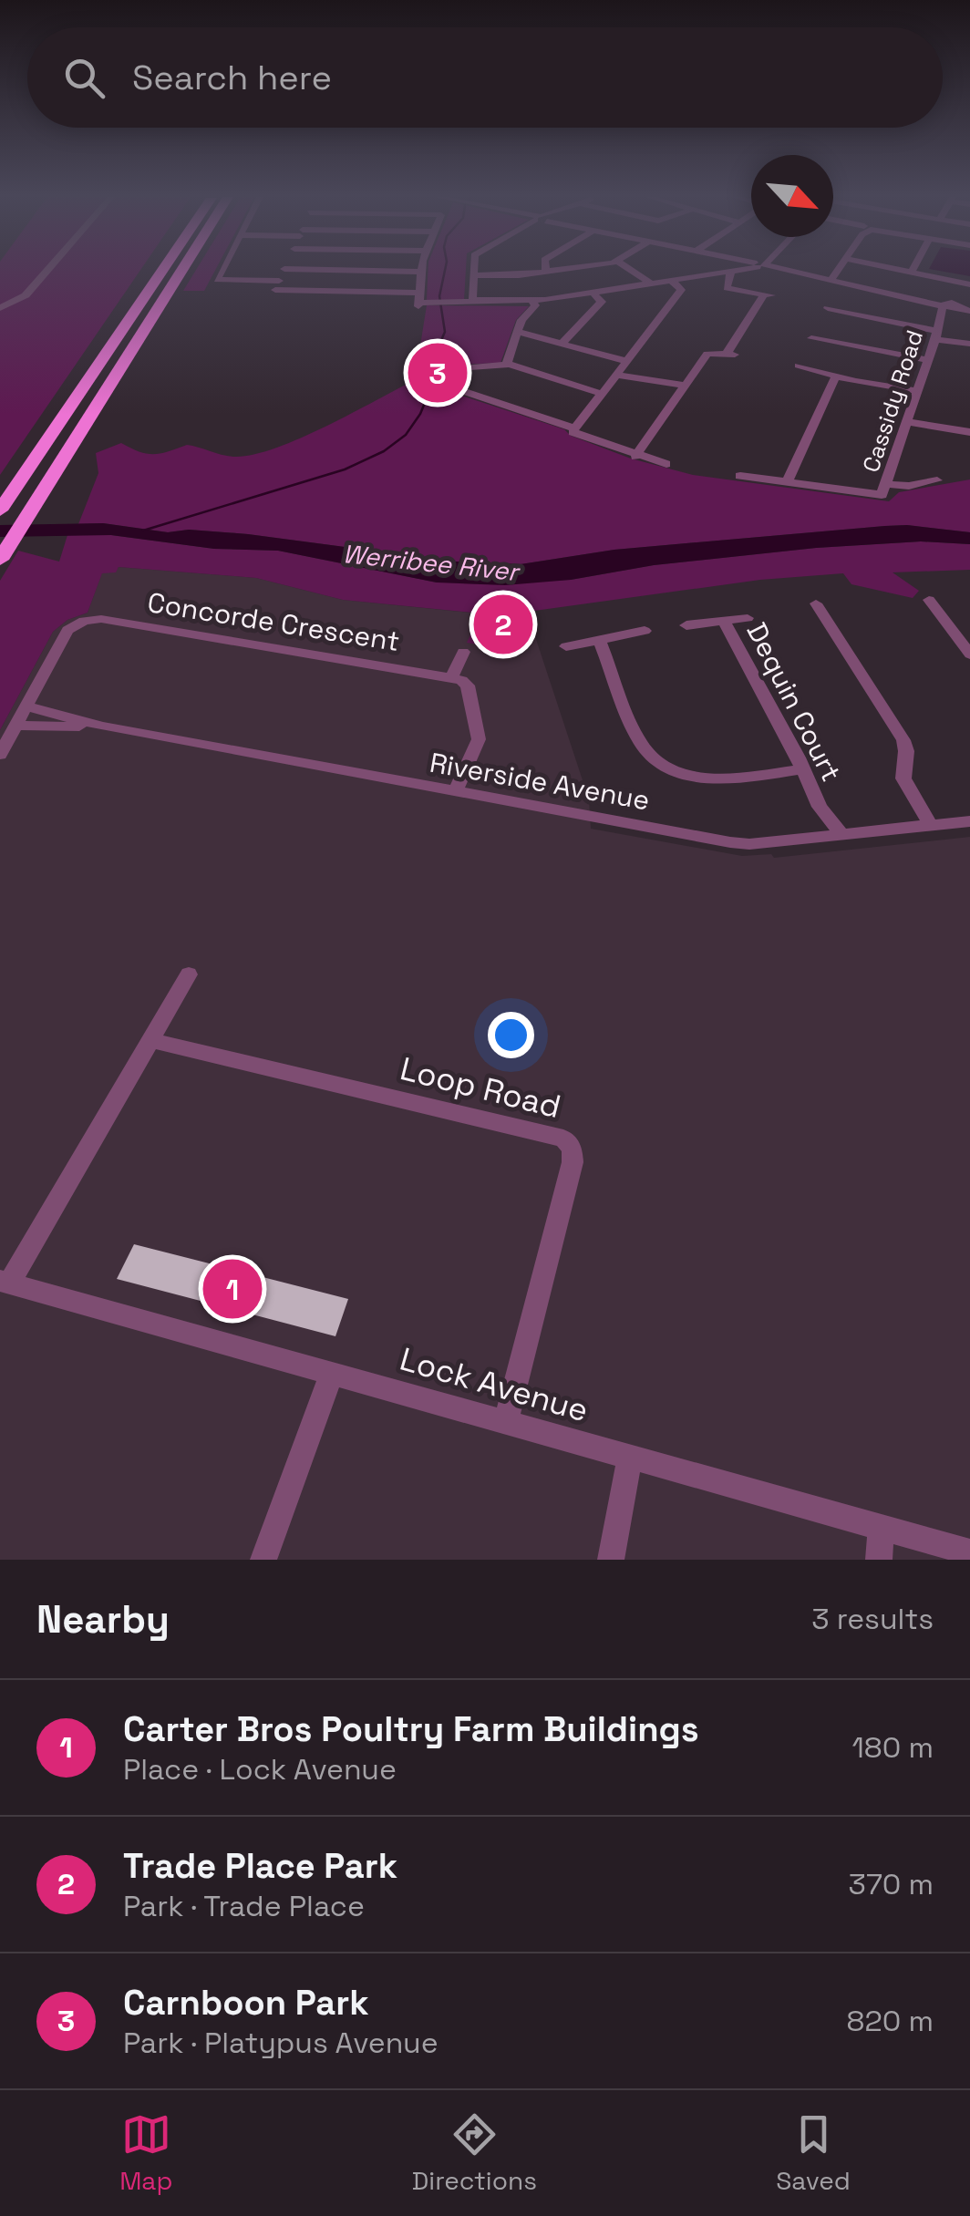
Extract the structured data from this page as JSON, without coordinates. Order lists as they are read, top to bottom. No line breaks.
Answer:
{"streets":{"street":["Cassidy Road","Concorde Crescent","Dequin Court","Riverside Avenue","Loop Road","Lock Avenue"]},"crossings":[["Concorde Crescent","Riverside Avenue"],["Dequin Court","Riverside Avenue"],["Loop Road","Lock Avenue"]],"water":["Werribee River"],"north":"bottom right","page":{"search":"Search here","pins":["3","2","1"],"heading":["Nearby","3 results"],"list":[{"mark":"1","name":"Carter Bros Poultry Farm Buildings","note":"Place · Lock Avenue","value":"180 m"},{"mark":"2","name":"Trade Place Park","note":"Park · Trade Place","value":"370 m"},{"mark":"3","name":"Carnboon Park","note":"Park · Platypus Avenue","value":"820 m"}],"nav":["Map","Directions","Saved"]}}
